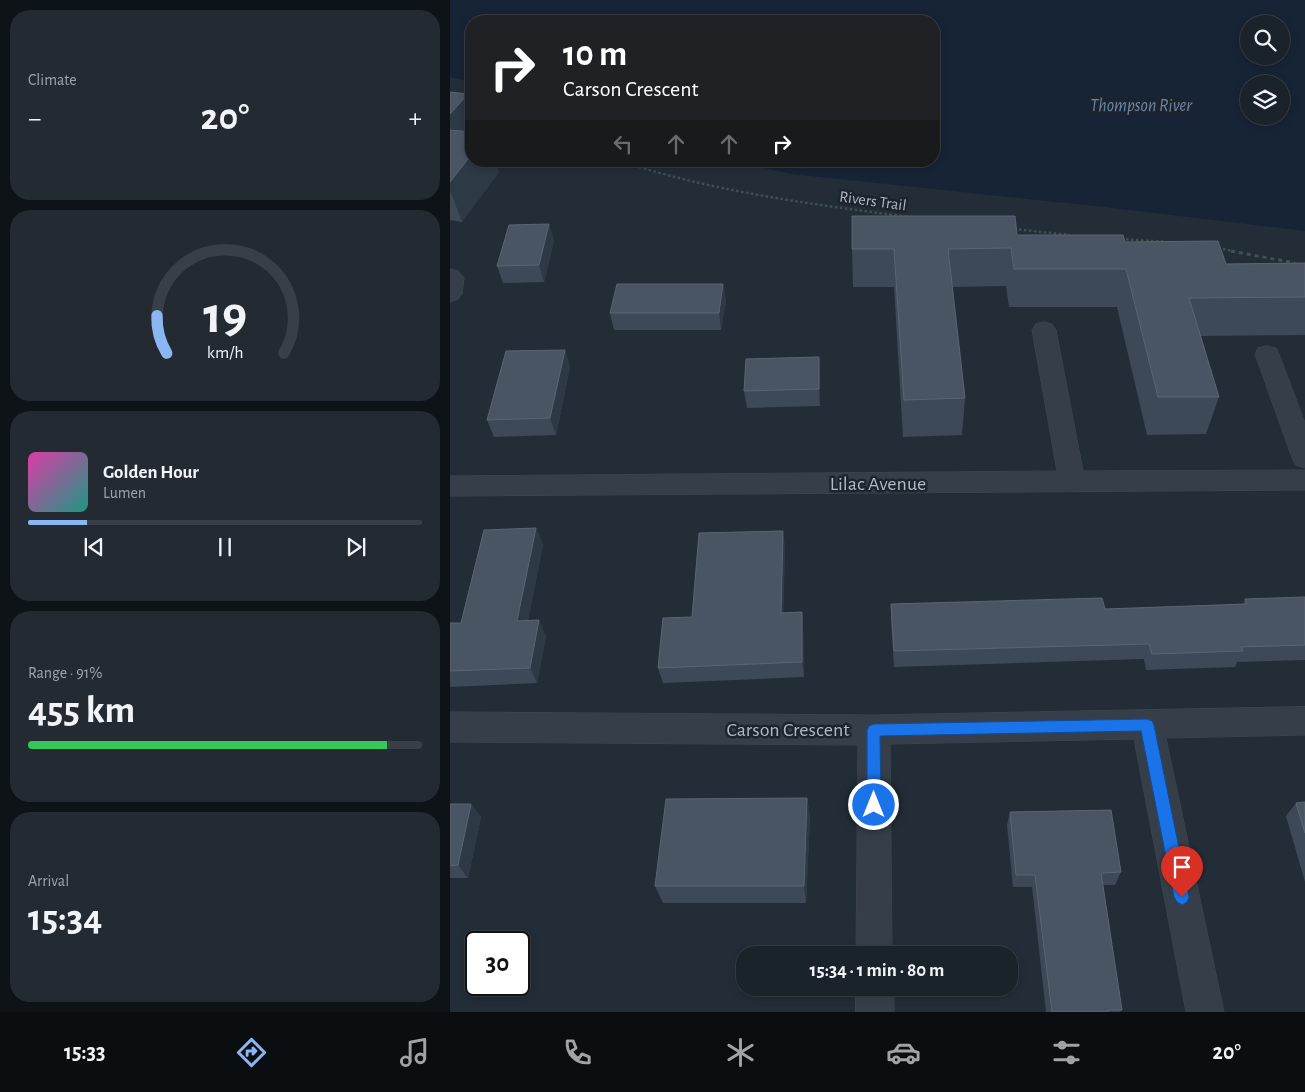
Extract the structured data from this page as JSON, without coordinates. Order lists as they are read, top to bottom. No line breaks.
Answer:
{"streets":{"street":["Lilac Avenue","Carson Crescent"],"path":["Rivers Trail"]},"water":["Thompson River"],"page":{"tile":["Climate",["Range · 91%","455 km"],["Arrival","15:34"]],"turn":["10 m","Carson Crescent"],"heat":["−","20°","+"],"song":["Golden Hour","Lumen"],"limit":"30","trip":"15:34 · 1 min · 80 m","tabs":["15:33","20°"],"gauge":["19","km/h"]}}
